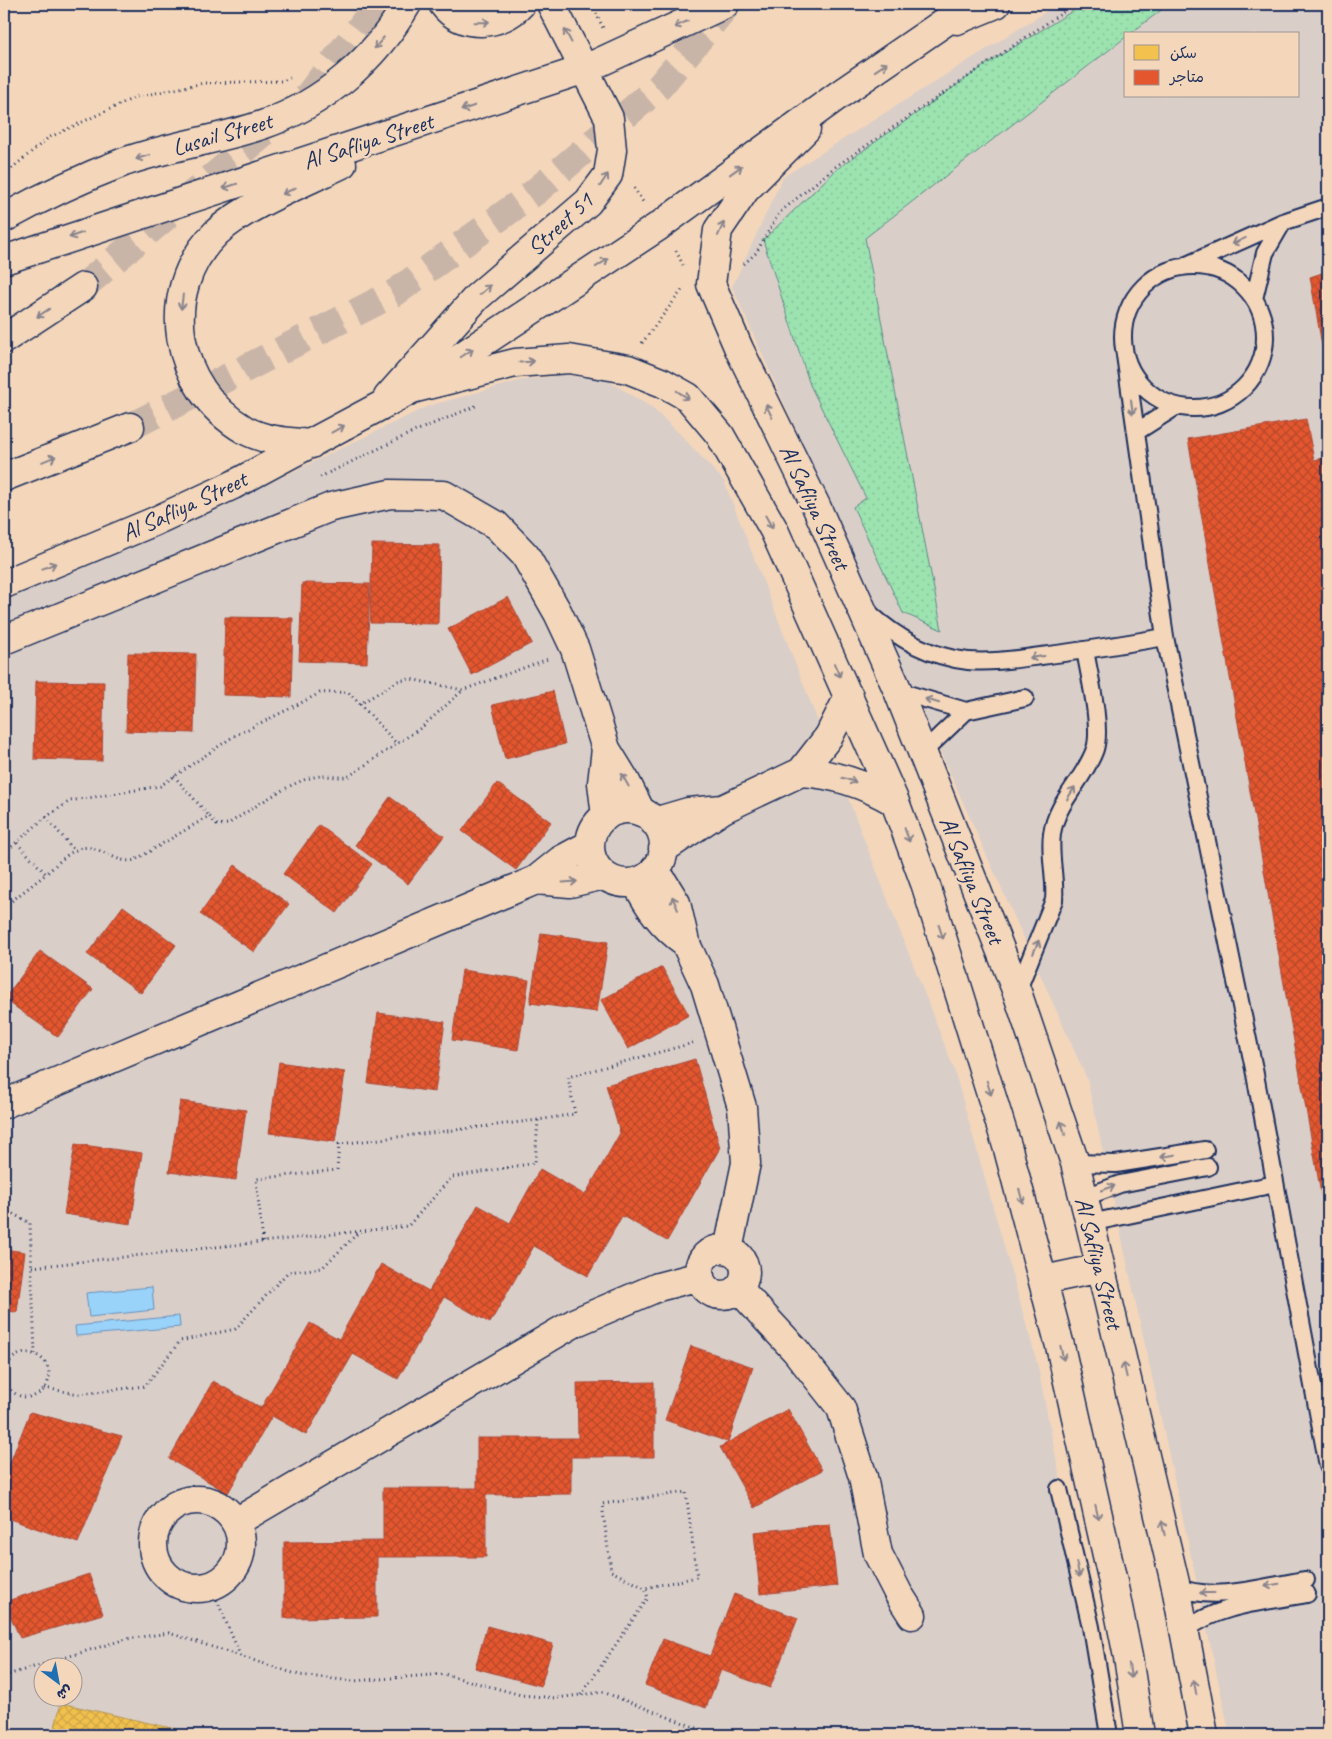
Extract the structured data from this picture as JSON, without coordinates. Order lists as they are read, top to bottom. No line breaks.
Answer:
{"streets":{"street":["Lusail Street","Al Safliya Street","Street 51"]},"crossings":[["Al Safliya Street","Street 51"]],"one_way":["Lusail Street","Street 51"],"legend":["سكن","متاجر"],"north":"bottom right"}
